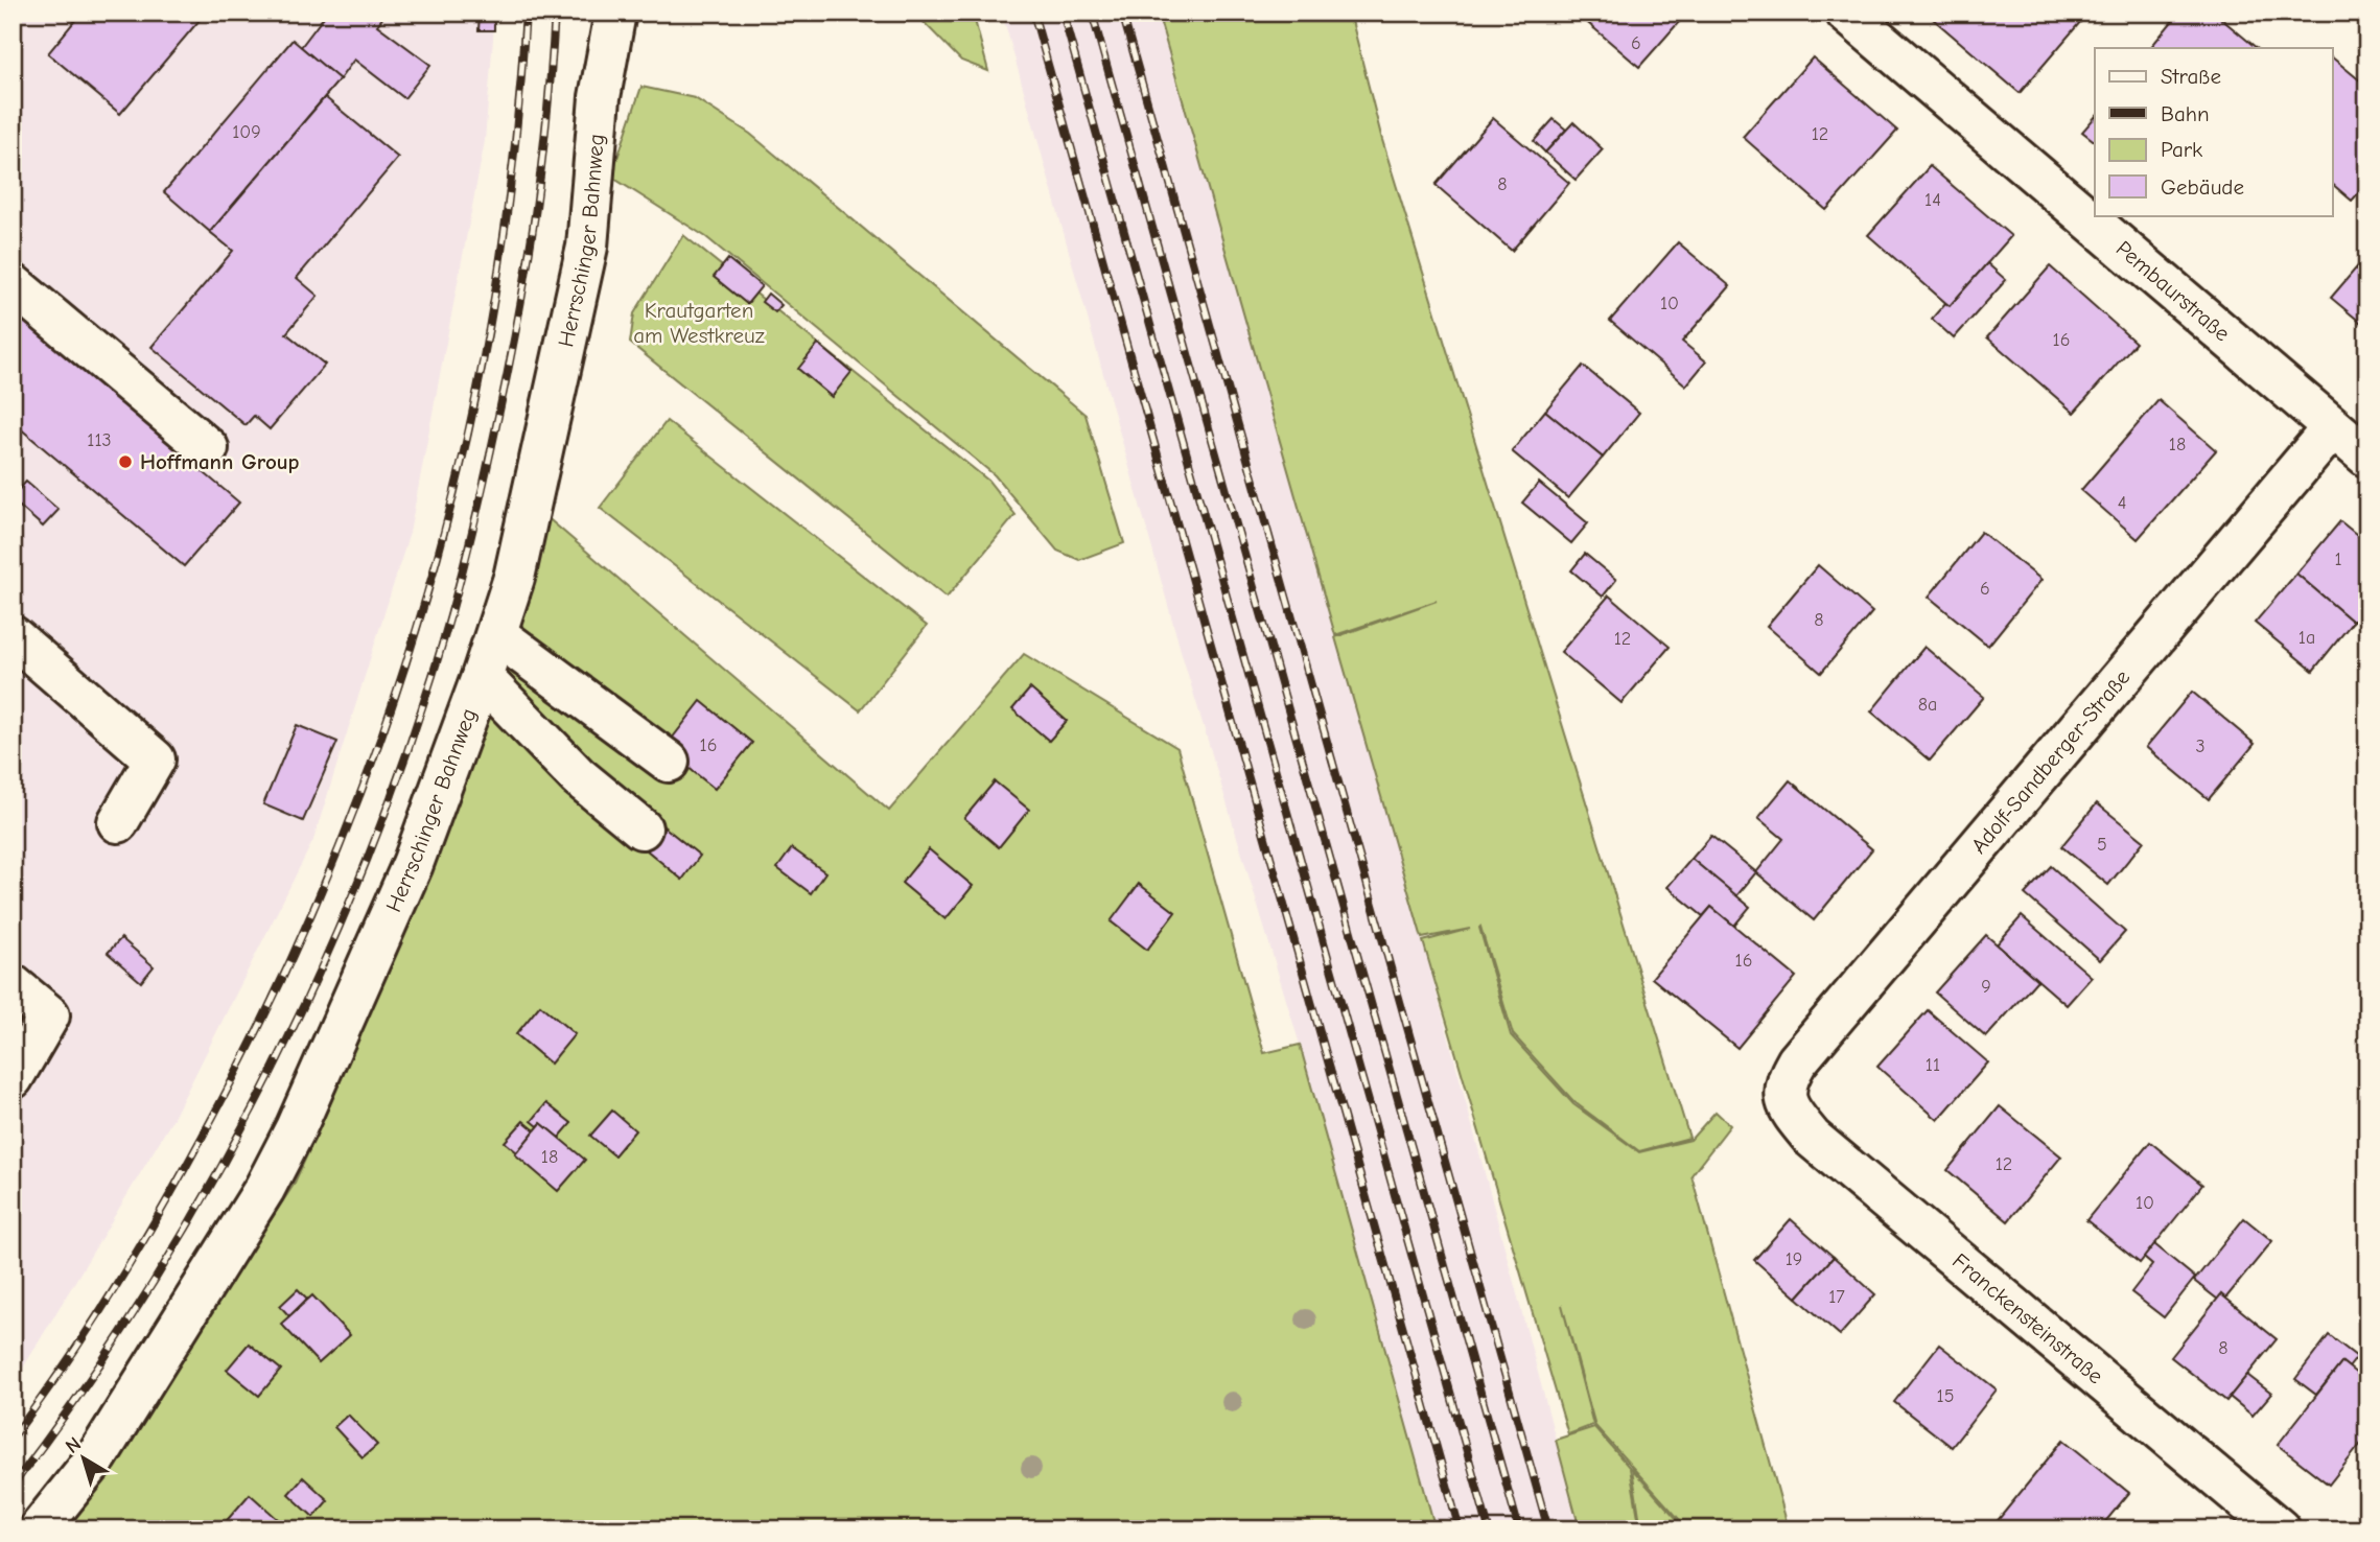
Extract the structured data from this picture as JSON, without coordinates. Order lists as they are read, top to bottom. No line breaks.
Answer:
{"streets":{"street":["Herrschinger Bahnweg","Pembaurstraße","Adolf-Sandberger-Straße","Franckensteinstraße"]},"crossings":[["Pembaurstraße","Adolf-Sandberger-Straße"],["Adolf-Sandberger-Straße","Franckensteinstraße"]],"parks":["Krautgarten am Westkreuz"],"places":["Hoffmann Group"],"house_numbers":["6","109","12","8","14","10","16","113","18","4","1","6","8","1a","12","8a","16","3","5","16","9","11","18","12","10","19","17","8","15"],"legend":["Straße","Bahn","Park","Gebäude"],"north":"top left"}
